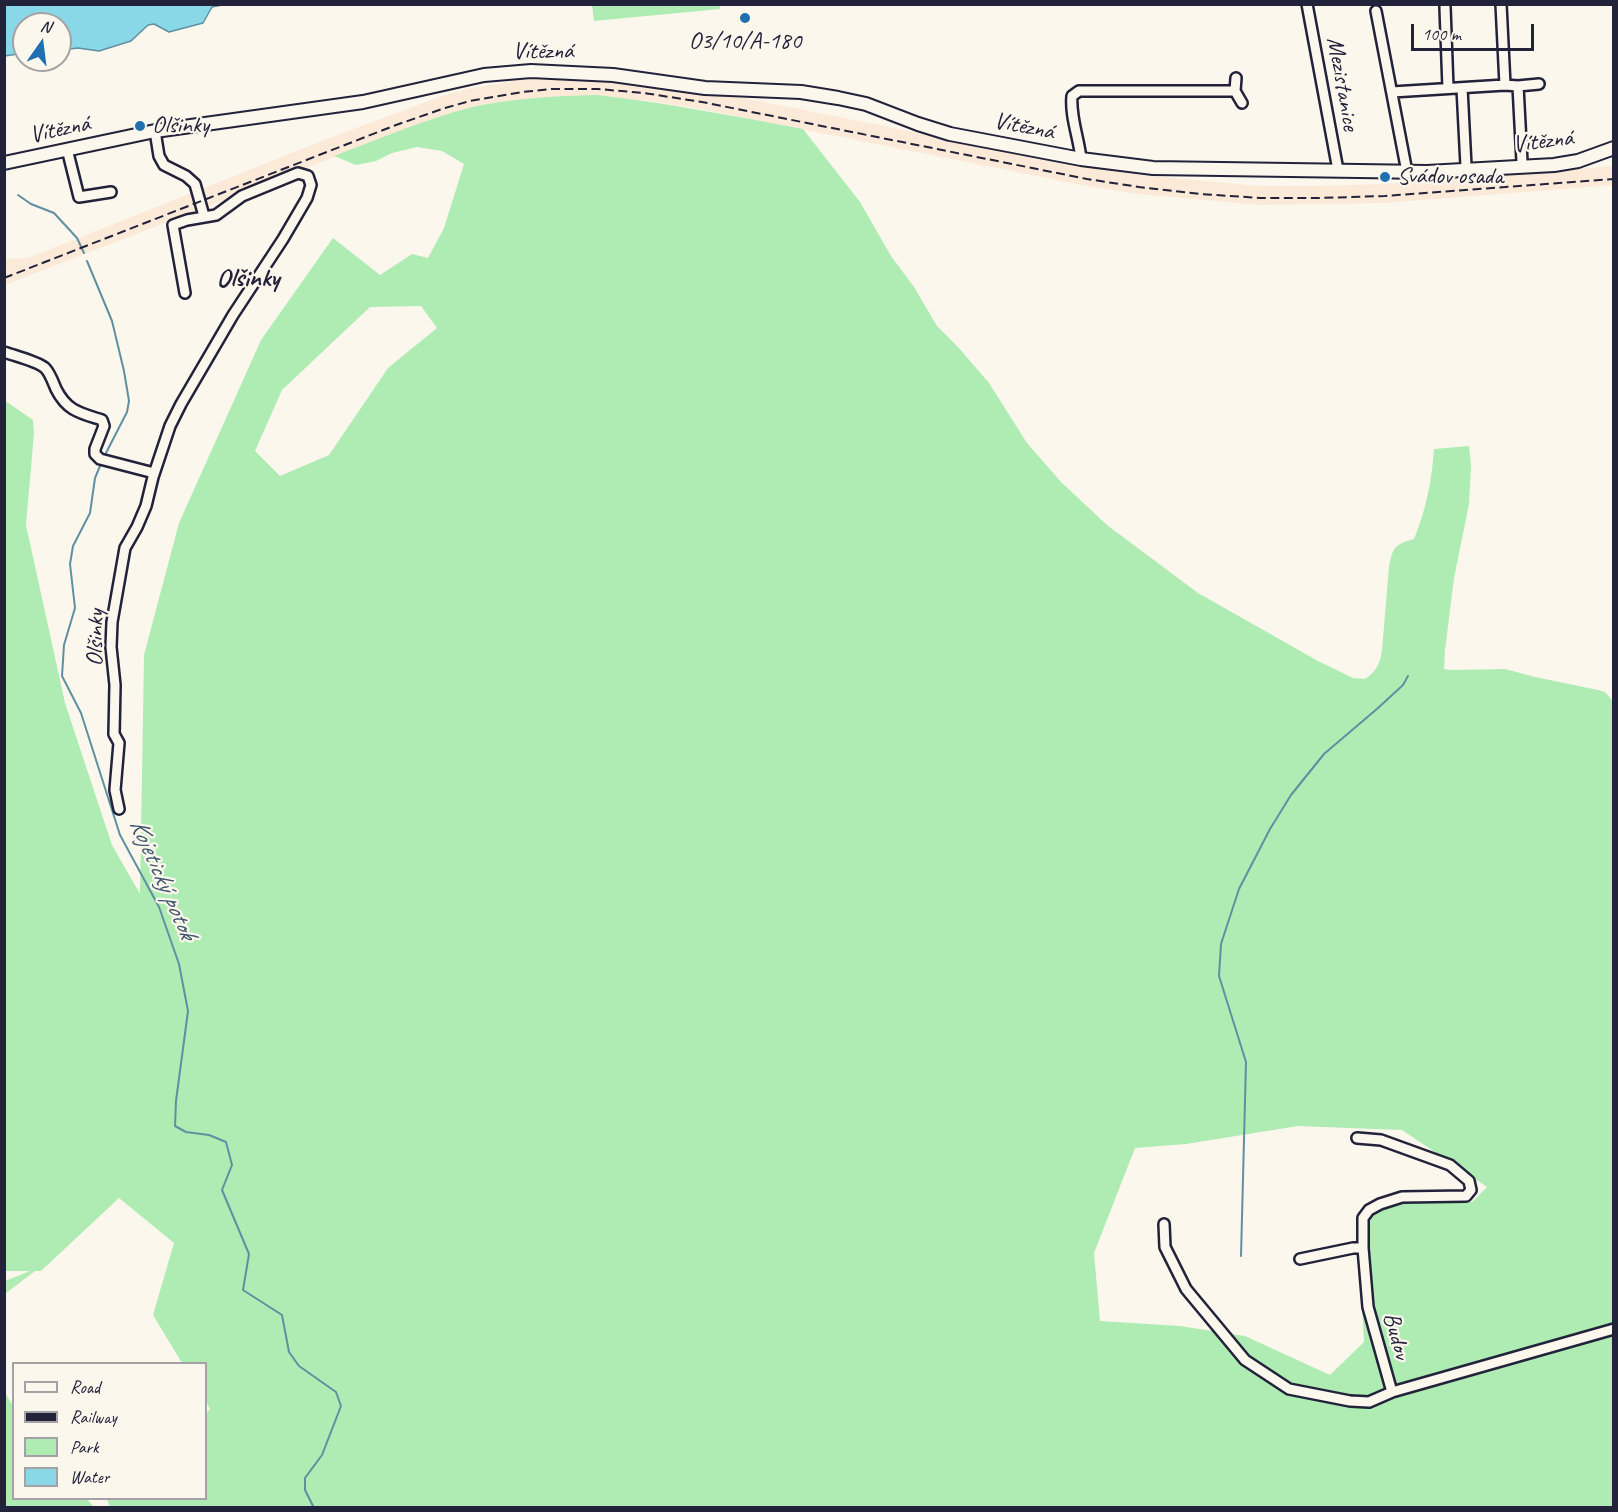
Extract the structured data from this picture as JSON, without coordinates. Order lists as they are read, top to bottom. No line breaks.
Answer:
{"streets":{"main road":["Vítězná"],"street":["Mezistanice","Olšinky","Budov"]},"crossings":[["Vítězná","Mezistanice"]],"districts":["Olšinky"],"water":["Kojetický potok"],"places":["O3/10/A-180","Olšinky","Svádov osada"],"legend":["Road","Railway","Park","Water"],"scale_bar":"100 m","north":"top"}
